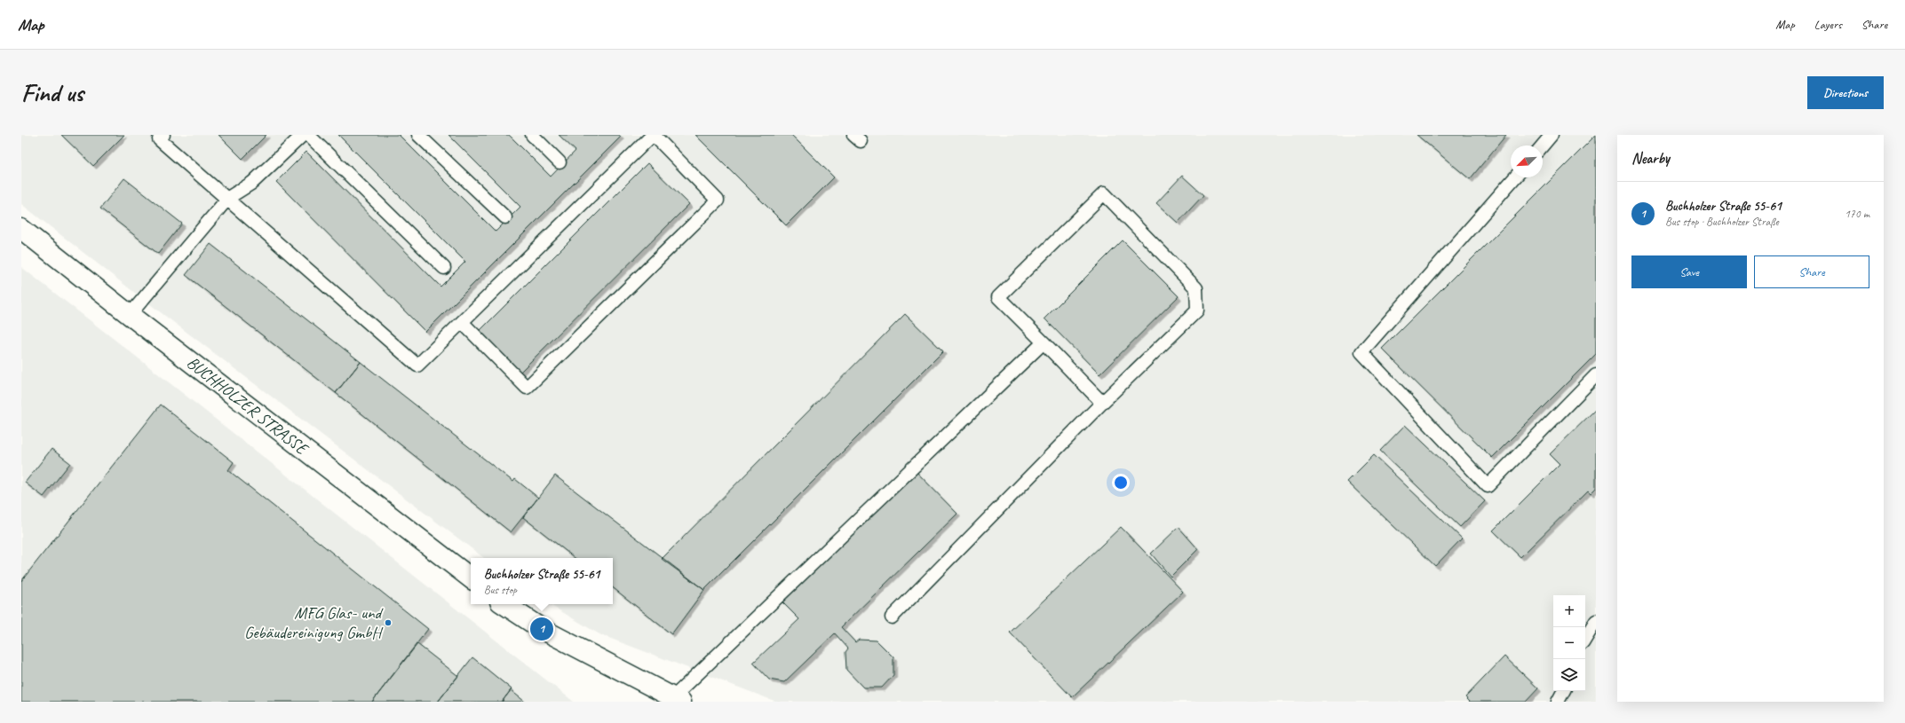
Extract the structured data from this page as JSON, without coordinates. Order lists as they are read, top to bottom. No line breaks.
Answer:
{"streets":{"street":["BUCHHOLZER STRASSE"]},"places":["MFG Glas- und Gebäudereinigung GmbH"],"north":"bottom left","page":{"header":"Map","nav":["Map","Layers","Share"],"buttons":["Directions",["Save","Share"]],"title":"Find us","heading":"Nearby","list":[{"mark":"1","name":"Buchholzer Straße 55-61","note":"Bus stop · Buchholzer Straße","value":"170 m"}],"popup":["Buchholzer Straße 55-61","Bus stop"],"map_buttons":["+","−"],"pins":"1"}}
